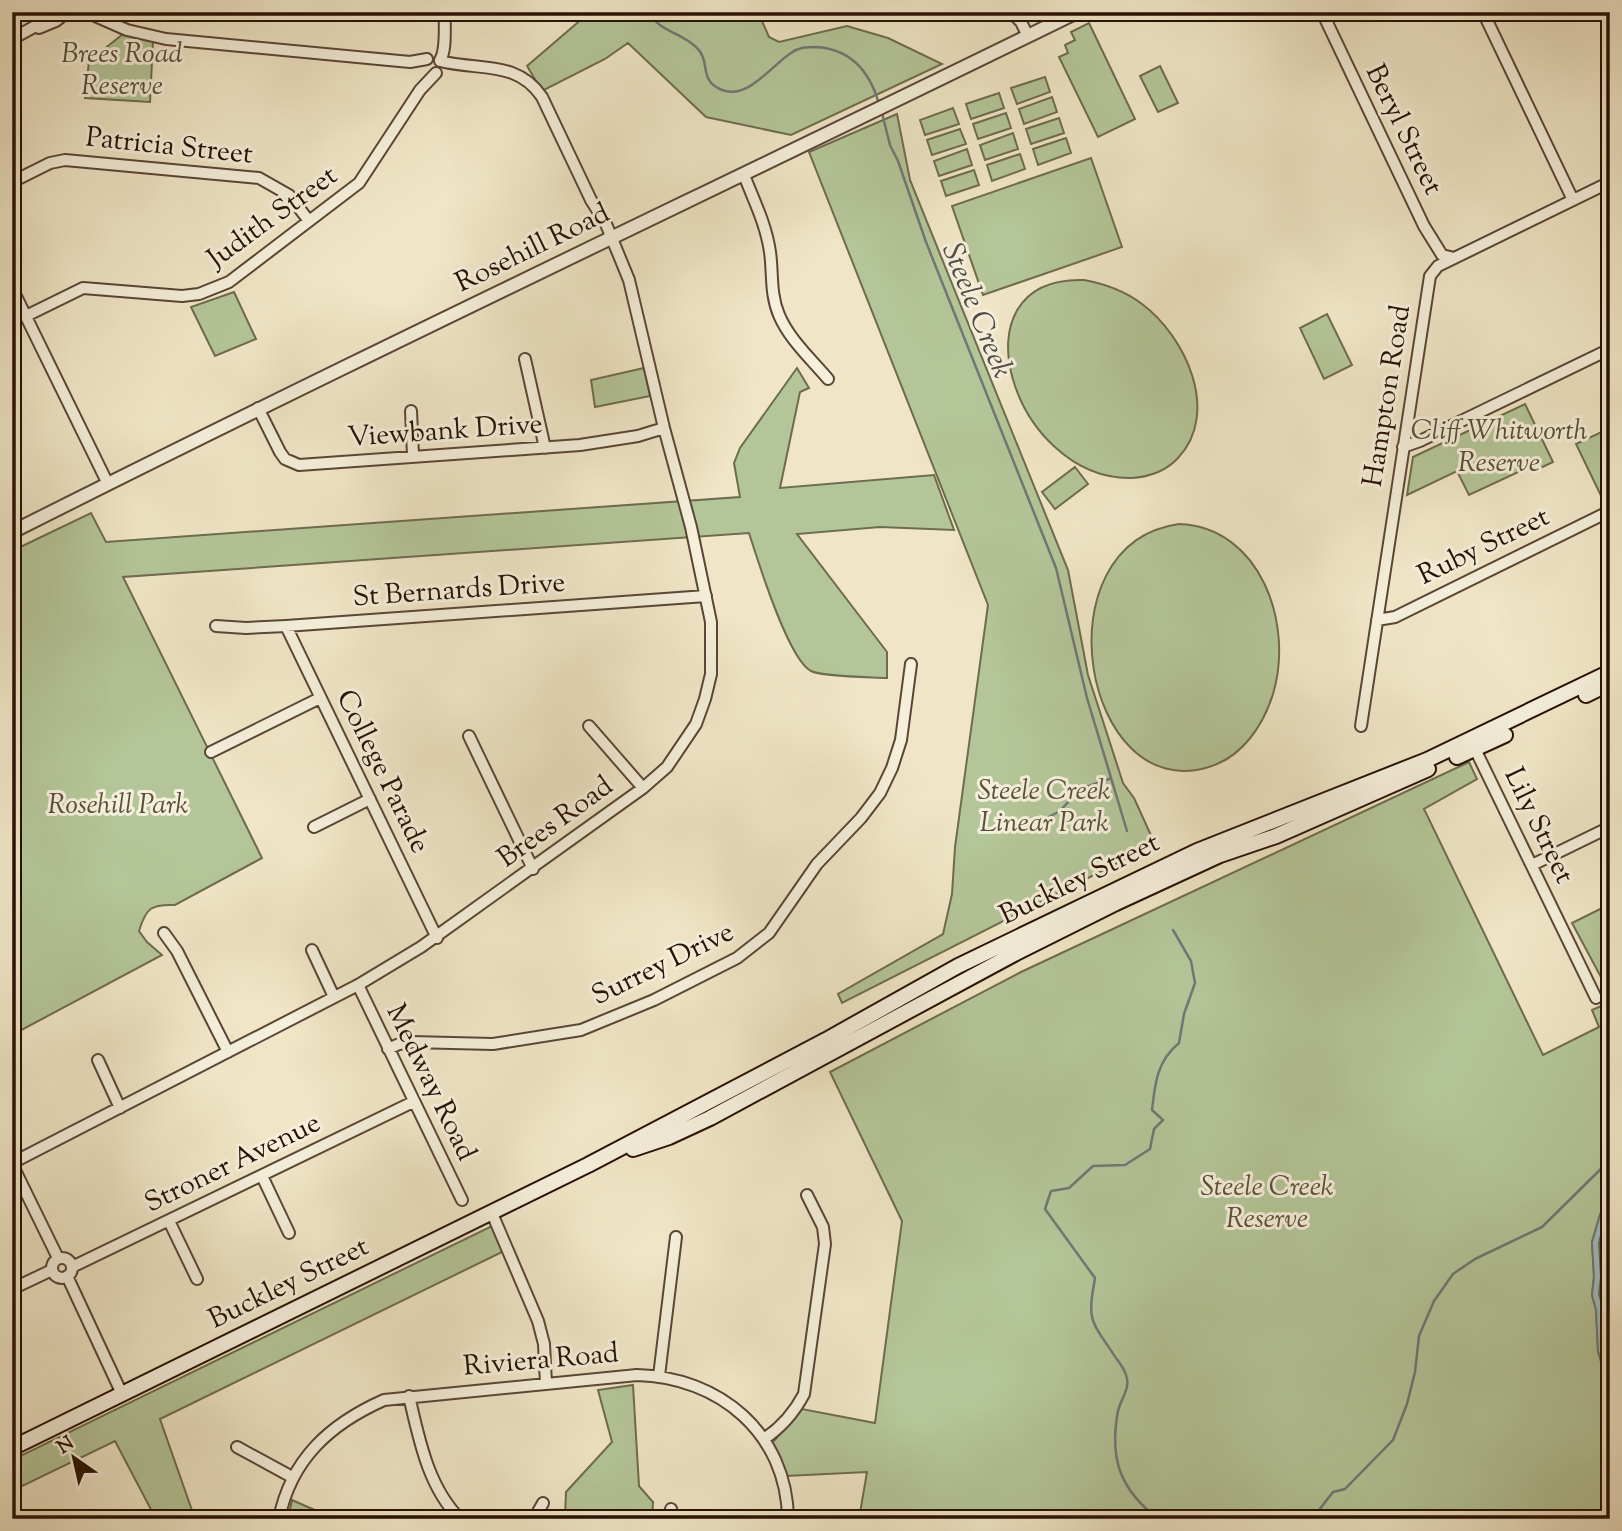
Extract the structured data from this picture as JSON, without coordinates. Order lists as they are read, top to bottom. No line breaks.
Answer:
{"streets":{"main road":["Buckley Street"],"street":["Beryl Street","Patricia Street","Judith Street","Rosehill Road","Hampton Road","Viewbank Drive","Ruby Street","St Bernards Drive","College Parade","Brees Road","Lily Street","Surrey Drive","Medway Road","Stroner Avenue","Riviera Road"]},"crossings":[["Beryl Street","Hampton Road"],["Patricia Street","Judith Street"],["Judith Street","Brees Road"],["Rosehill Road","Viewbank Drive"],["Rosehill Road","Brees Road"],["Hampton Road","Ruby Street"],["Viewbank Drive","Brees Road"],["St Bernards Drive","College Parade"],["St Bernards Drive","Brees Road"],["College Parade","Brees Road"],["Brees Road","Medway Road"],["Lily Street","Buckley Street"],["Surrey Drive","Medway Road"],["Medway Road","Stroner Avenue"]],"water":["Steele Creek"],"parks":["Brees Road Reserve","Cliff Whitworth Reserve","Steele Creek Linear Park","Rosehill Park","Steele Creek Reserve"],"north":"top left"}
